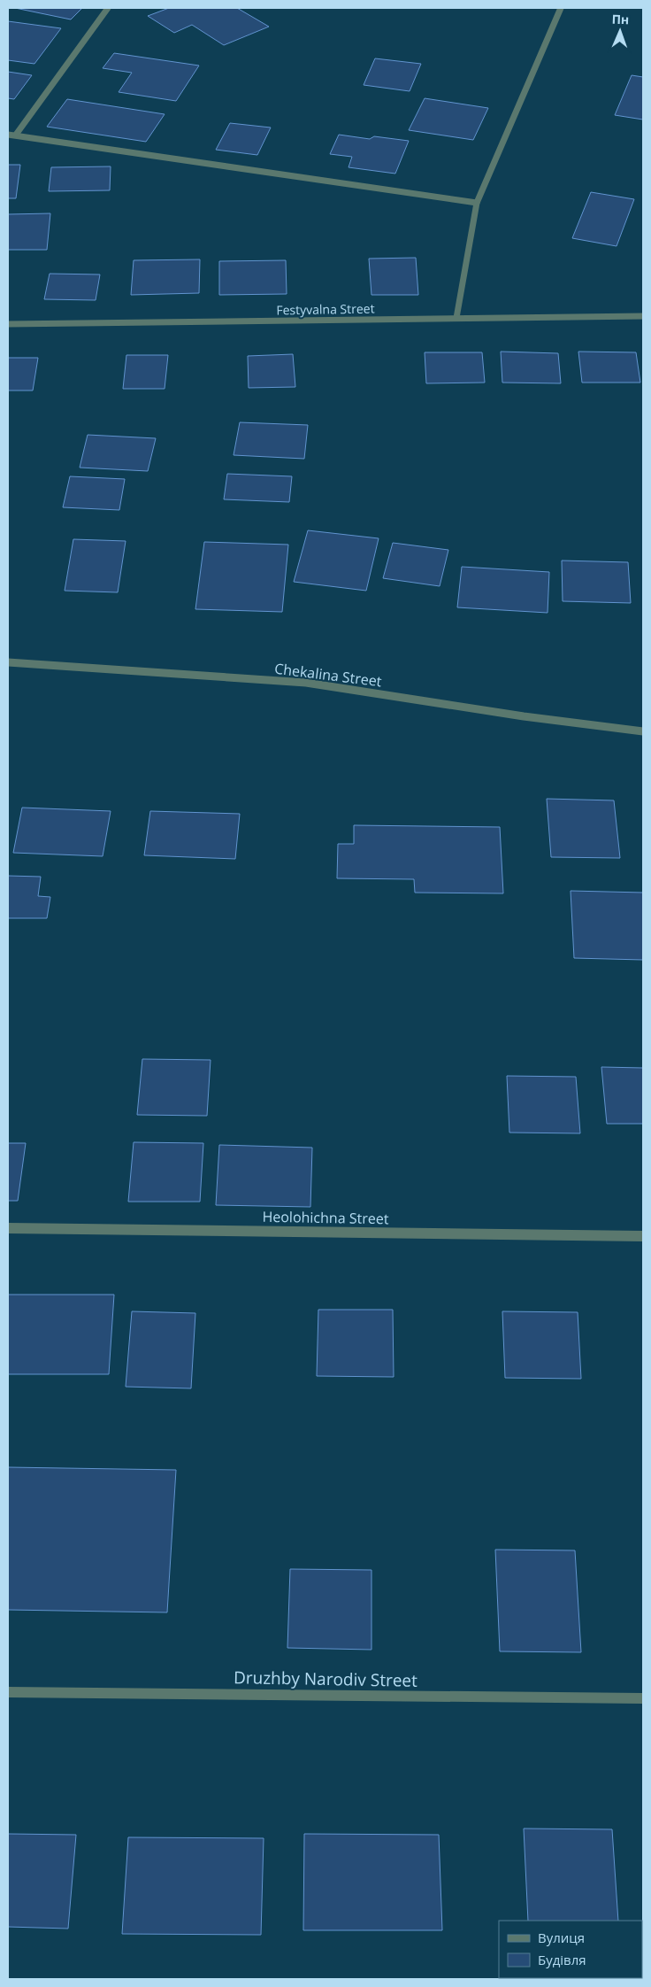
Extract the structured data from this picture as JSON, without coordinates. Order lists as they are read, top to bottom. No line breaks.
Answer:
{"streets":{"street":["Festyvalna Street","Chekalina Street","Heolohichna Street","Druzhby Narodiv Street"]},"legend":["Вулиця","Будівля"],"north":"top"}
